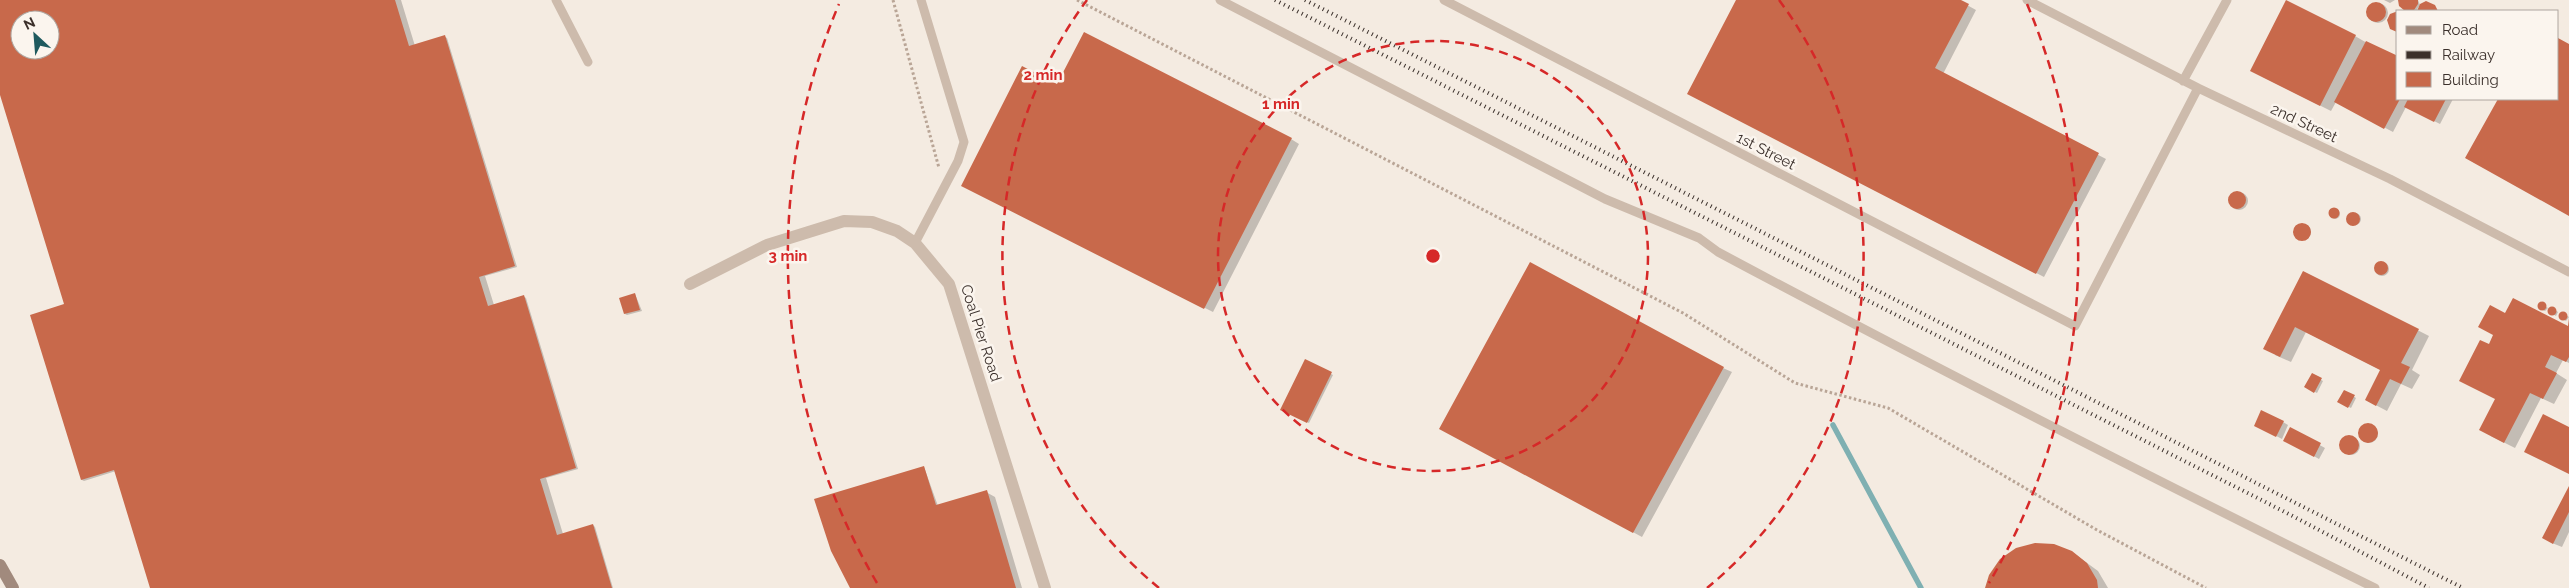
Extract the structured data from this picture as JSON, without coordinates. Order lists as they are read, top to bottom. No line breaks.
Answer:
{"streets":{"street":["Coal Pier Road"],"lane":["2nd Street","1st Street"]},"crossings":[["2nd Street","1st Street"]],"legend":["Road","Railway","Building"],"north":"top left","rings":["2 min","1 min","3 min"]}
